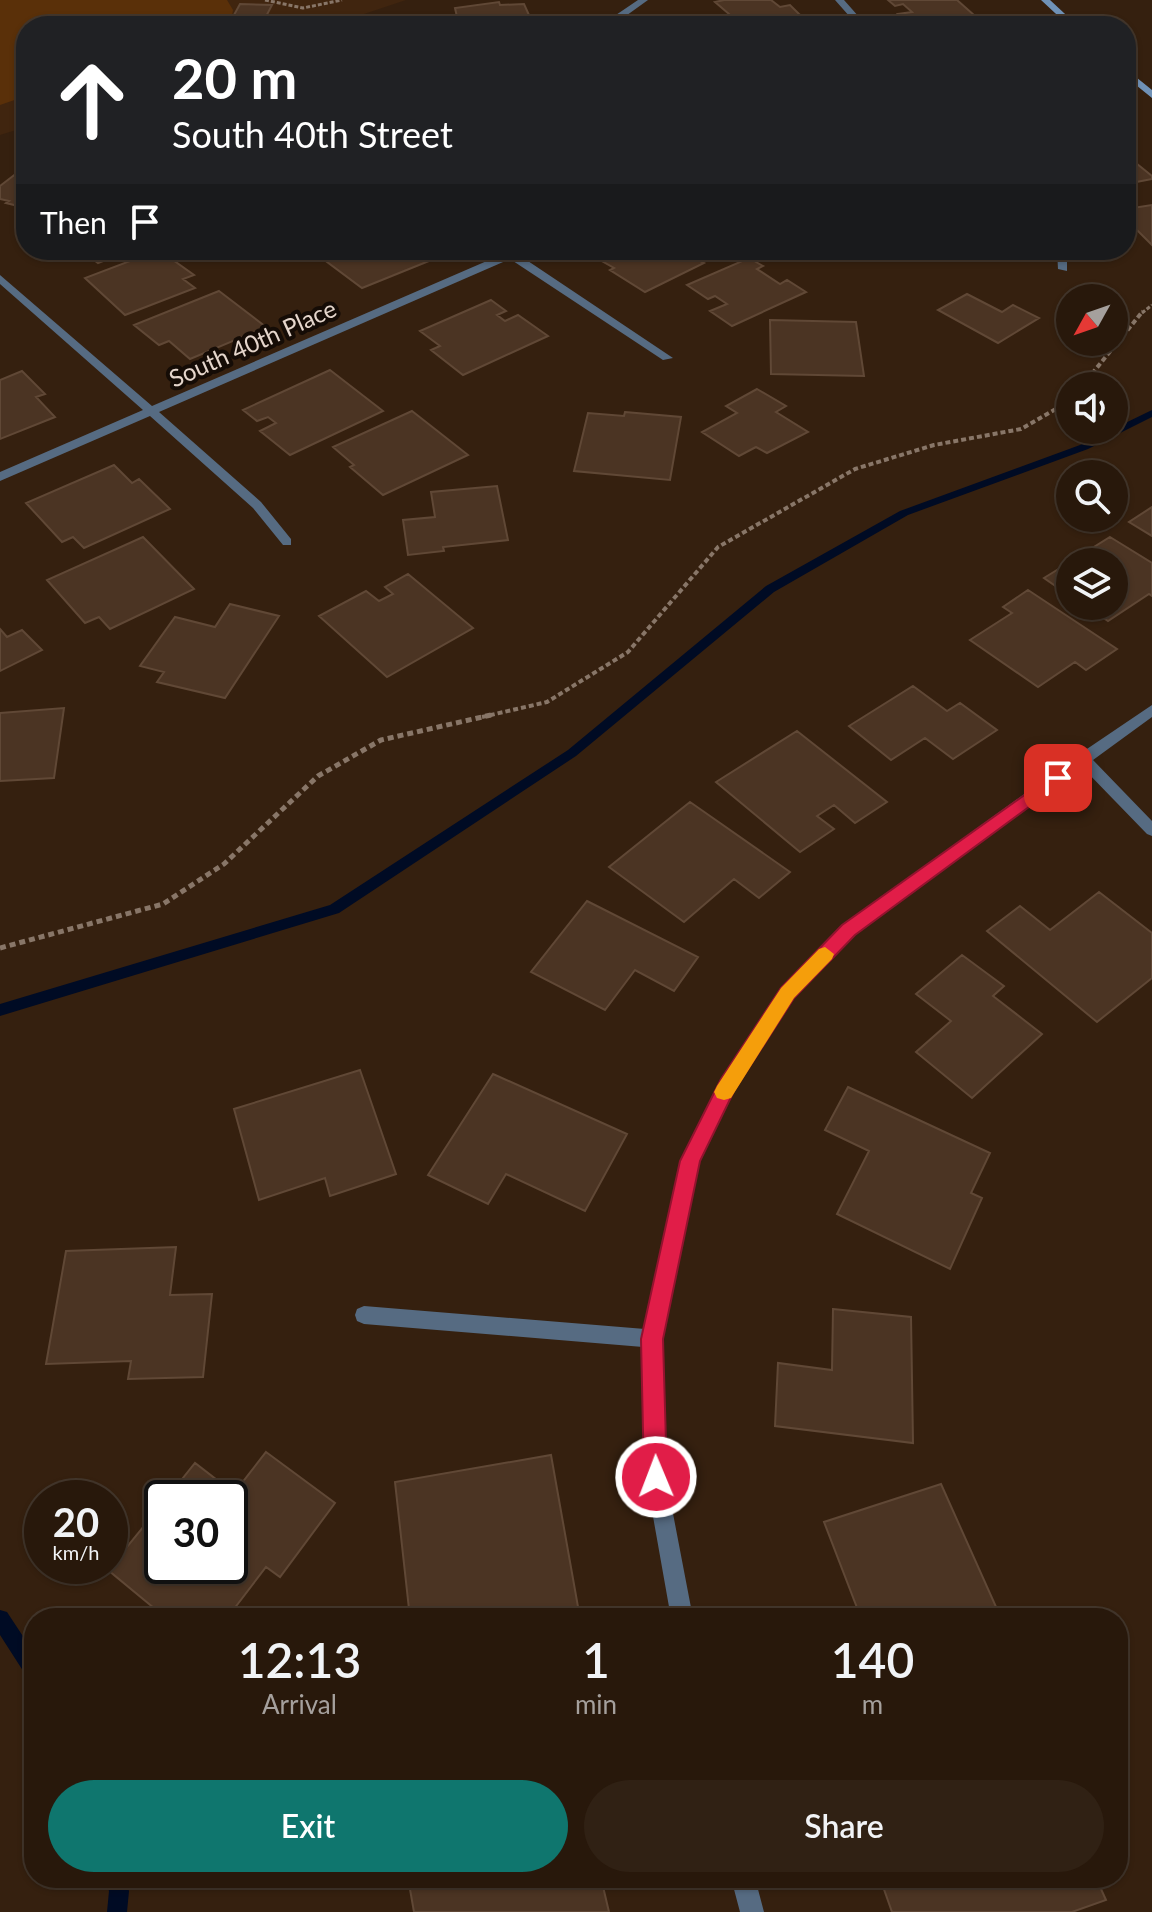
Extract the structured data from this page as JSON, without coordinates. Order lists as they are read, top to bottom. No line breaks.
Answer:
{"streets":{"street":["South 40th Place"]},"north":"bottom left","page":{"turn":["20 m","South 40th Street"],"then":"Then","speed":"20 km/h","limit":"30","eta":["12:13","Arrival","1","min","140","m"],"buttons":["Exit","Share"]}}
